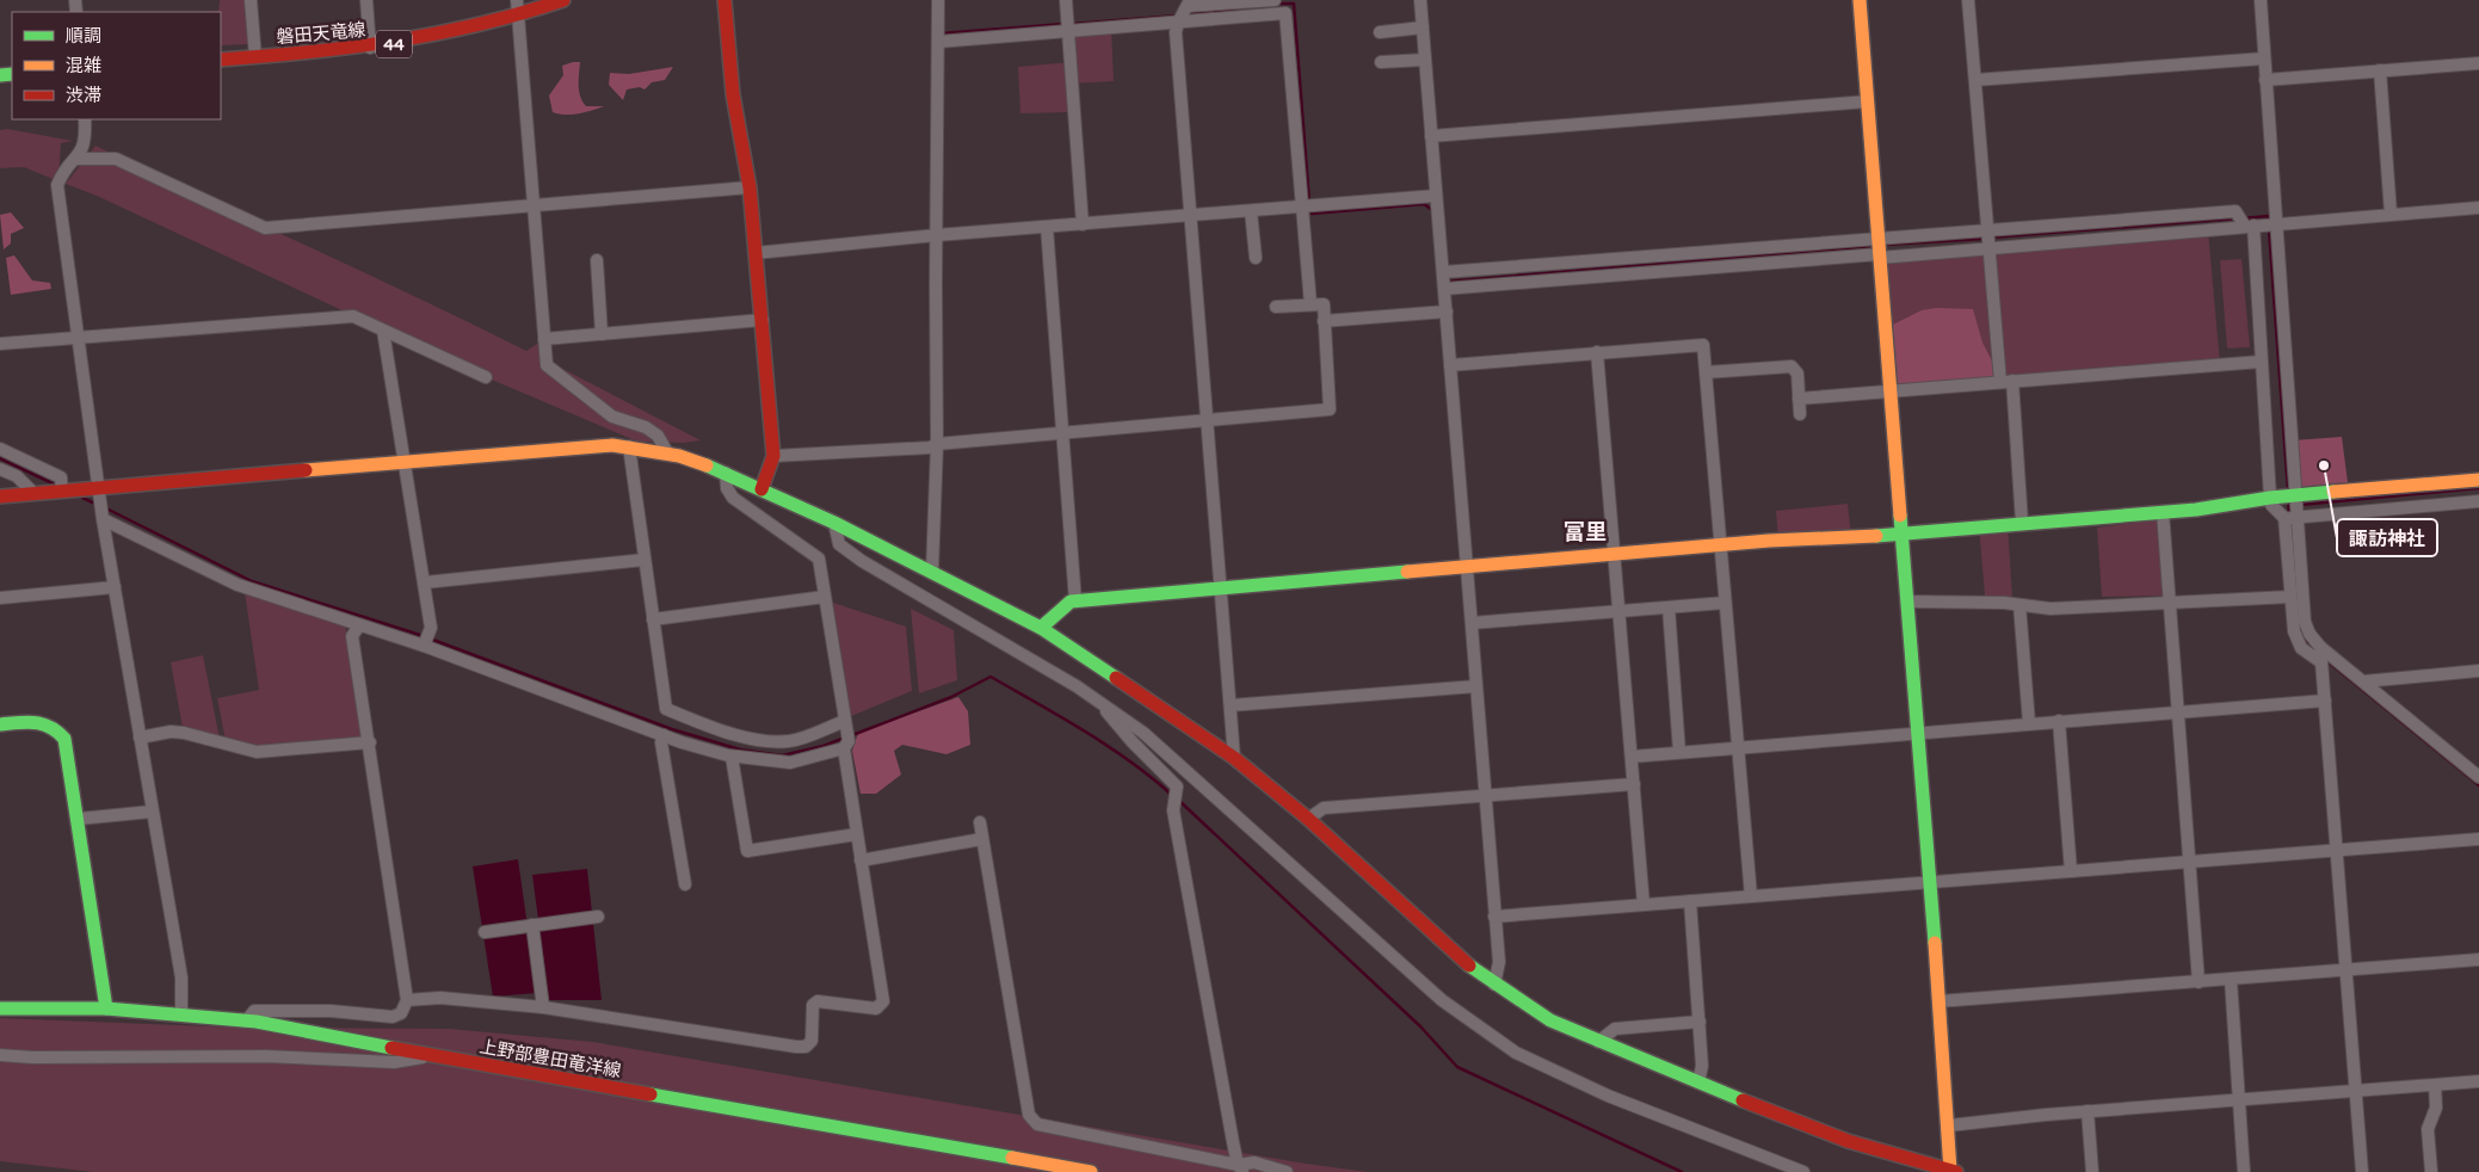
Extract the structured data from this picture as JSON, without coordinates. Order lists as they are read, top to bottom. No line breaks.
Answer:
{"streets":{"street":["磐田天竜線","44","上野部豊田竜洋線"]},"districts":["富里"],"places":["諏訪神社"],"legend":["順調","混雑","渋滞"]}
